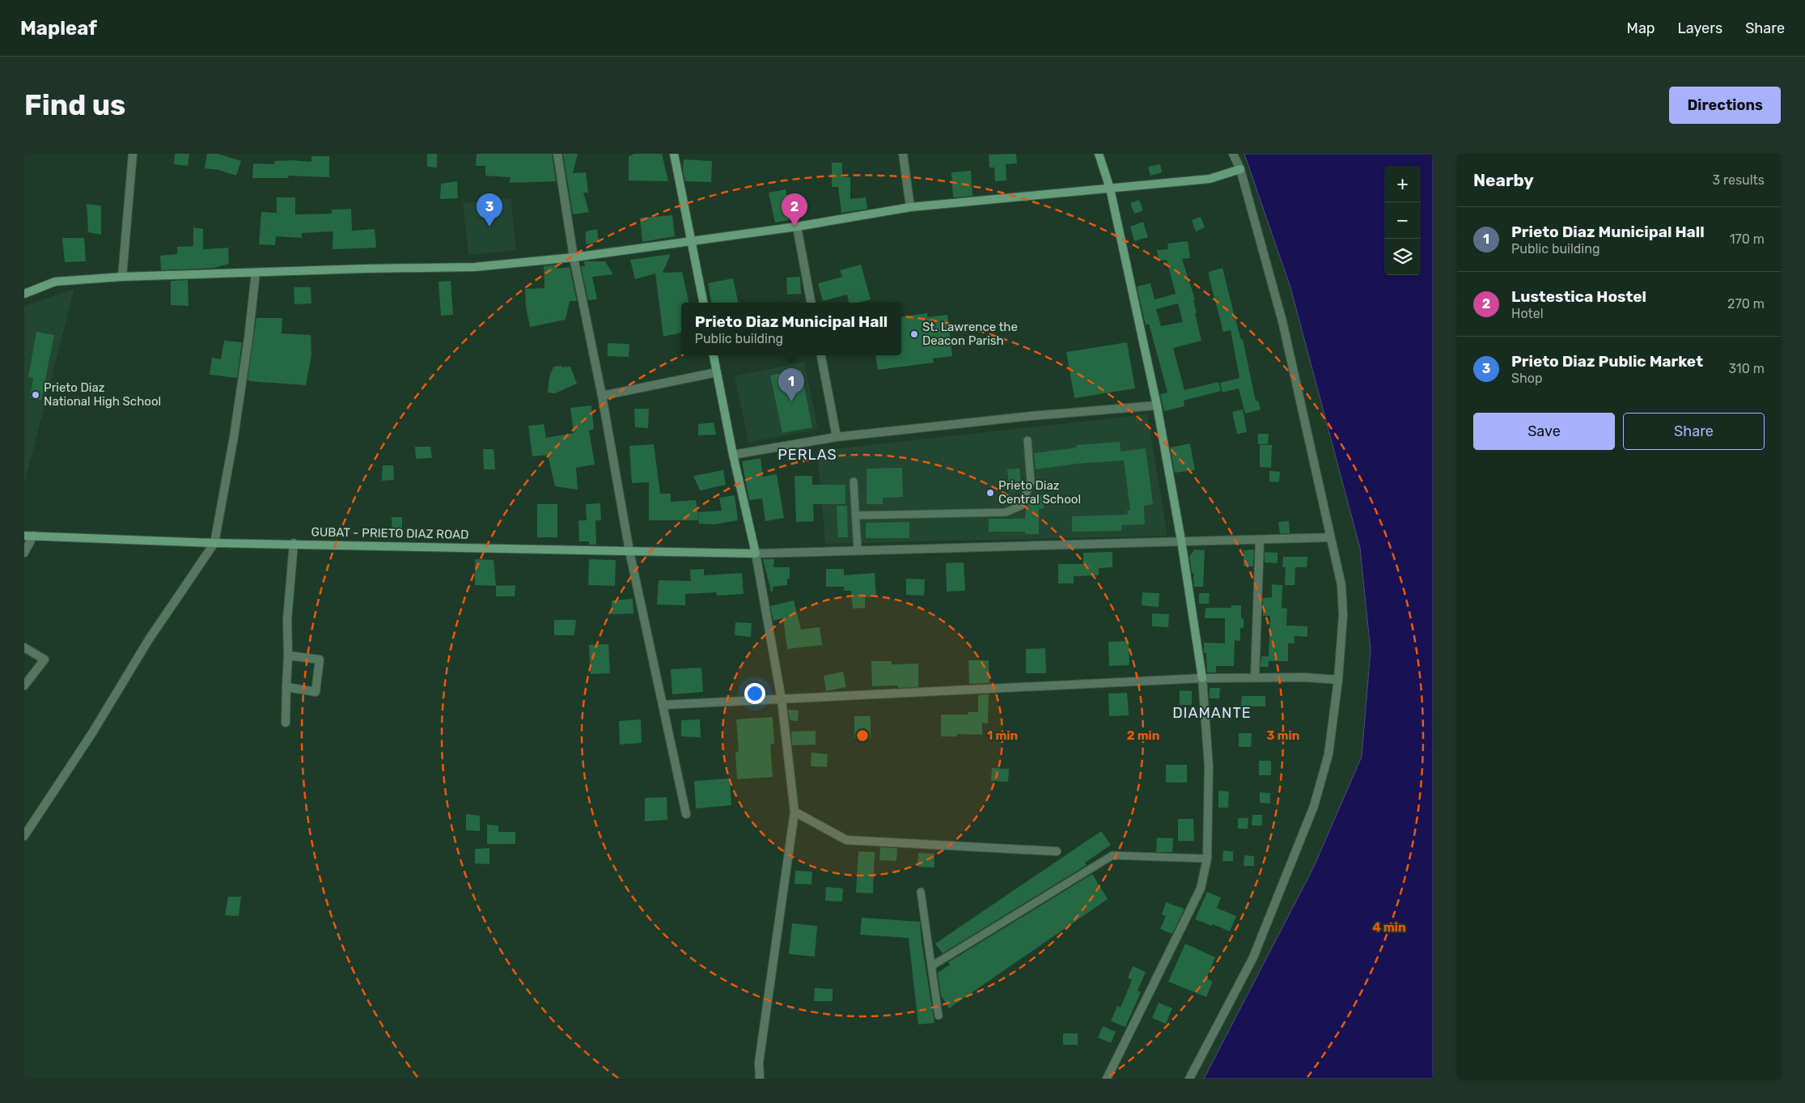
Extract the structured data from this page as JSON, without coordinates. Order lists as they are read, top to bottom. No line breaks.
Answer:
{"streets":{"street":["GUBAT - PRIETO DIAZ ROAD"]},"districts":["PERLAS","DIAMANTE"],"places":["St. Lawrence the Deacon Parish","Prieto Diaz National High School","Prieto Diaz Central School"],"page":{"header":"Mapleaf","nav":["Map","Layers","Share"],"buttons":["Directions",["Save","Share"]],"title":"Find us","heading":["Nearby","3 results"],"map_buttons":["+","−"],"pins":["2","3","1"],"list":[{"mark":"1","name":"Prieto Diaz Municipal Hall","note":"Public building","value":"170 m"},{"mark":"2","name":"Lustestica Hostel","note":"Hotel","value":"270 m"},{"mark":"3","name":"Prieto Diaz Public Market","note":"Shop","value":"310 m"}],"popup":["Prieto Diaz Municipal Hall","Public building"]},"rings":["1 min","2 min","3 min","4 min"]}
